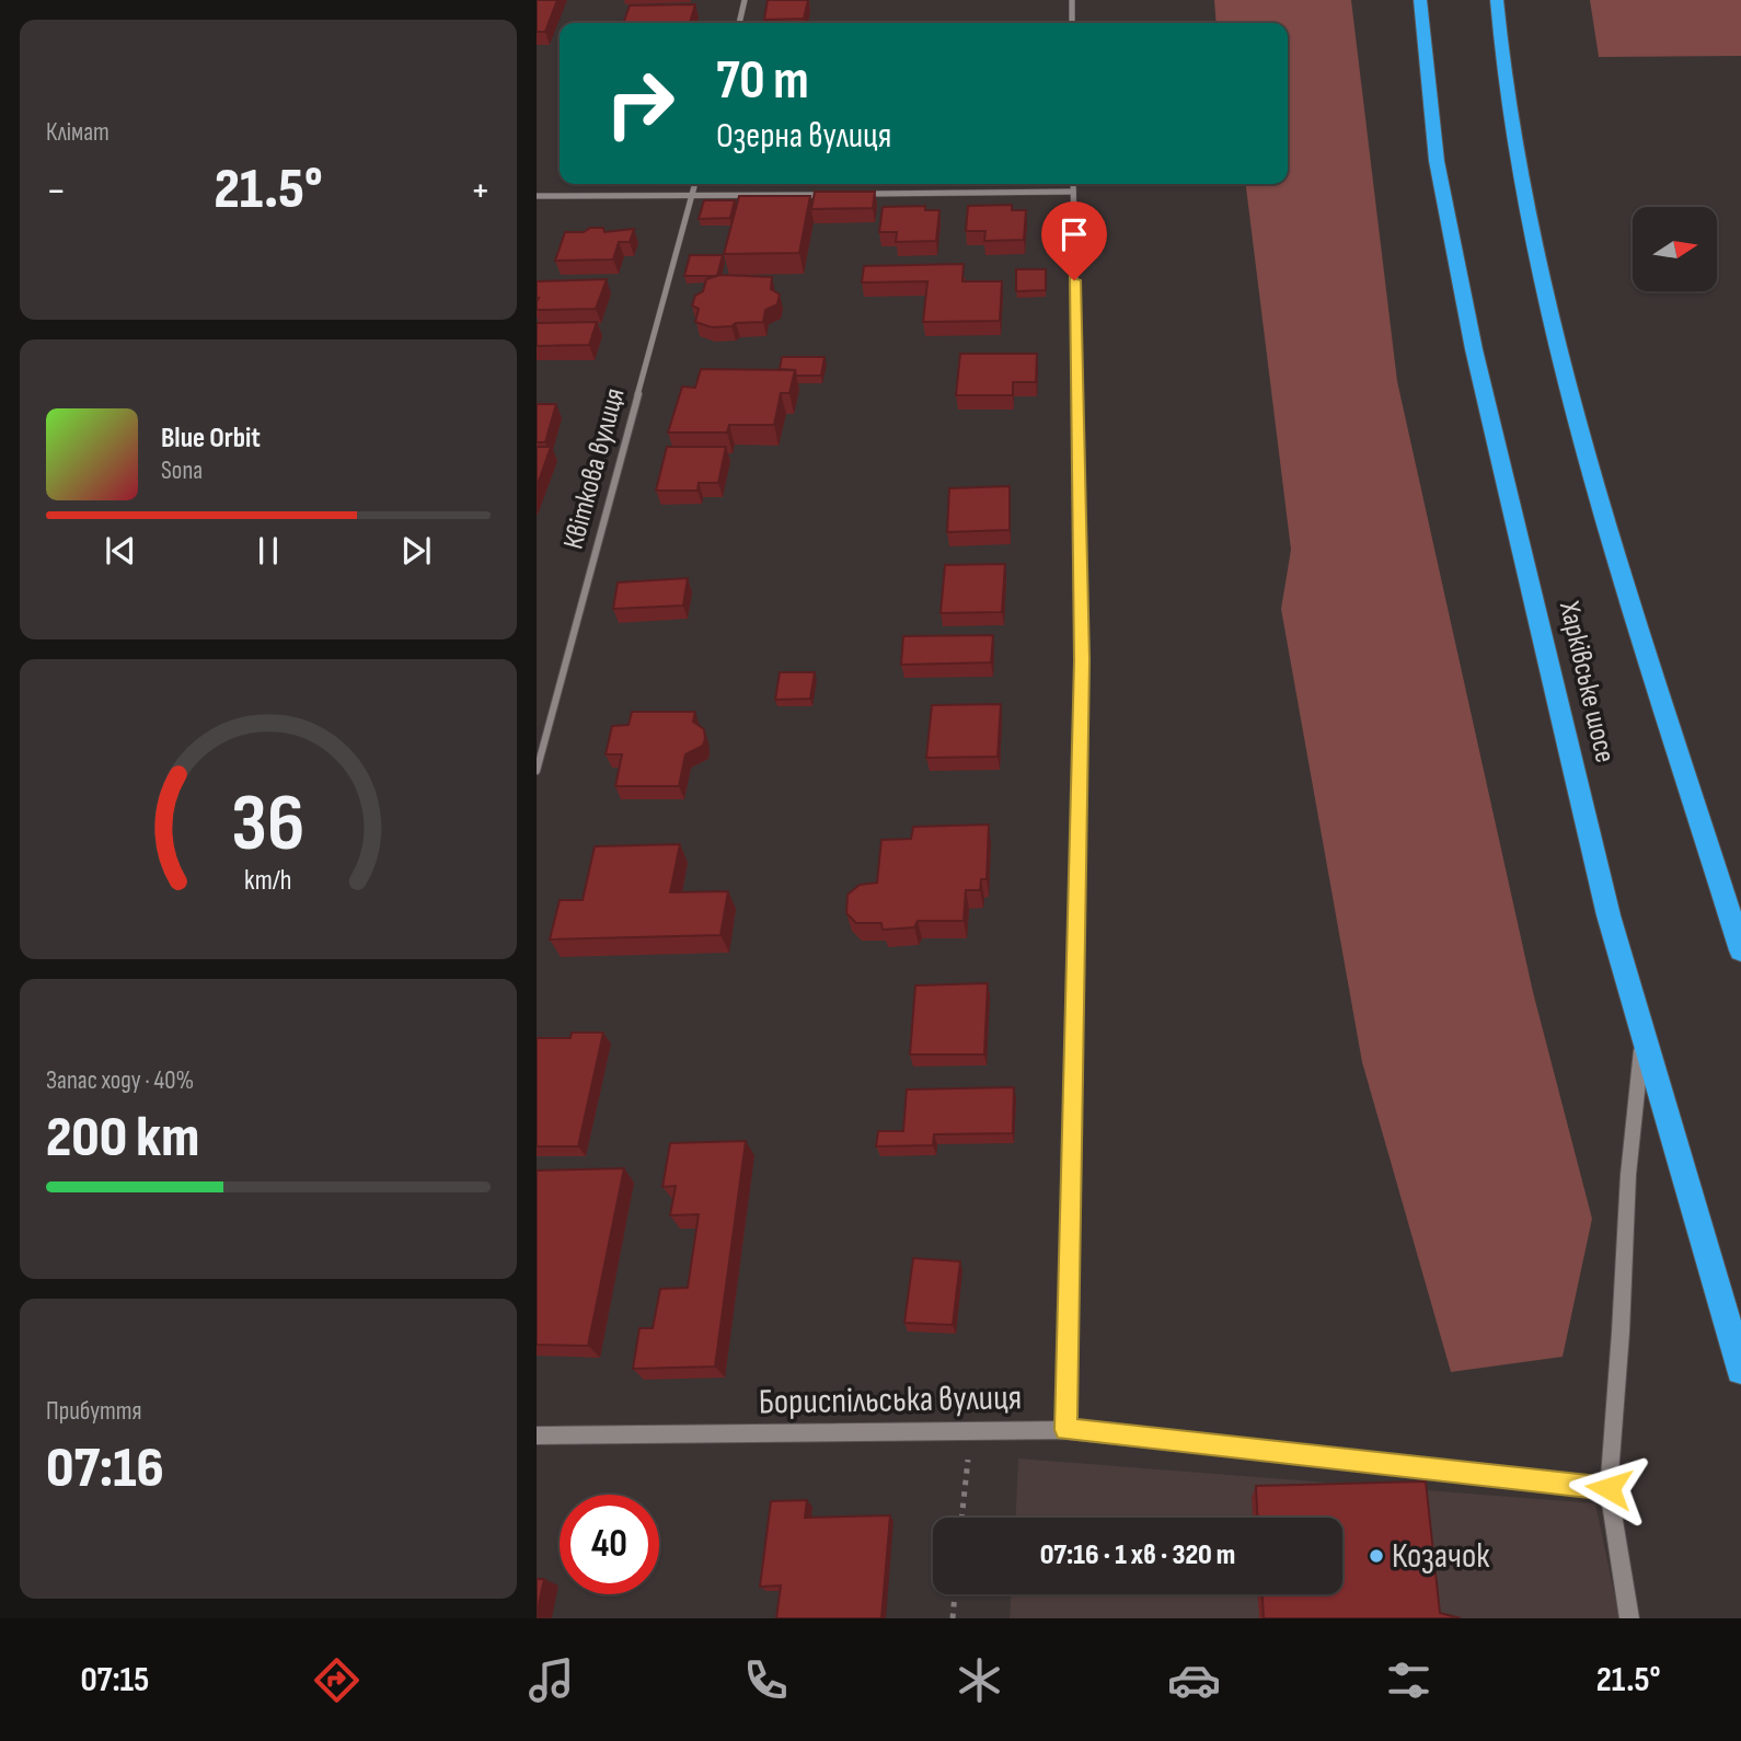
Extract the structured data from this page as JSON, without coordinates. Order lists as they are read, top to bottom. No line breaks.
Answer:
{"streets":{"highway":["Харківське шосе"],"street":["Квіткова вулиця","Бориспільська вулиця"]},"places":["Козачок"],"north":"right","page":{"tile":["Клімат",["Запас ходу · 40%","200 km"],["Прибуття","07:16"]],"turn":["70 m","Озерна вулиця"],"heat":["−","21.5°","+"],"song":["Blue Orbit","Sona"],"limit":"40","trip":"07:16 · 1 хв · 320 m","tabs":["07:15","21.5°"],"gauge":["36","km/h"]}}
